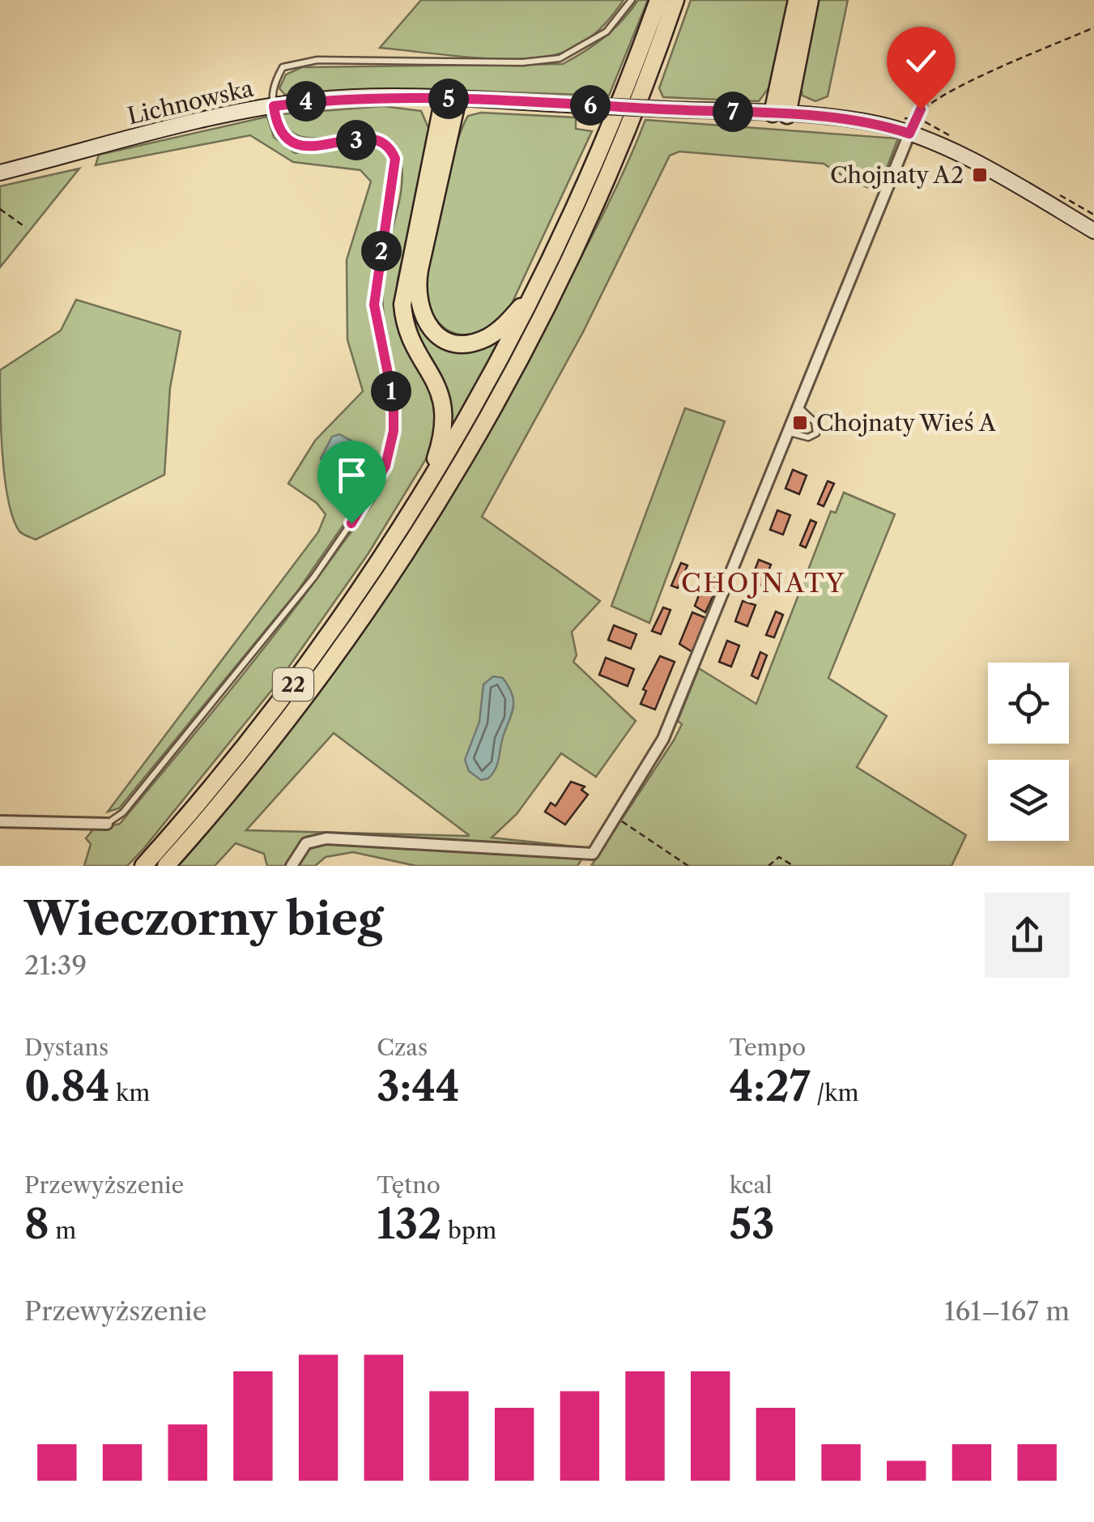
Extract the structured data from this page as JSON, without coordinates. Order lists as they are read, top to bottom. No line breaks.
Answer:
{"streets":{"main road":["22"],"street":["Lichnowska"]},"crossings":[["Lichnowska","22"]],"districts":["CHOJNATY"],"places":{"transit":["Chojnaty A2","Chojnaty Wieś A"]},"page":{"pins":["5","4","6","7","3","2","1"],"heading":["Wieczorny bieg","21:39"],"stats":[["Dystans","0.84 km"],["Czas","3:44"],["Tempo","4:27 /km"],["Przewyższenie","8 m"],["Tętno","132 bpm"],["kcal","53"]],"chart":["Przewyższenie","161–167 m"]}}
